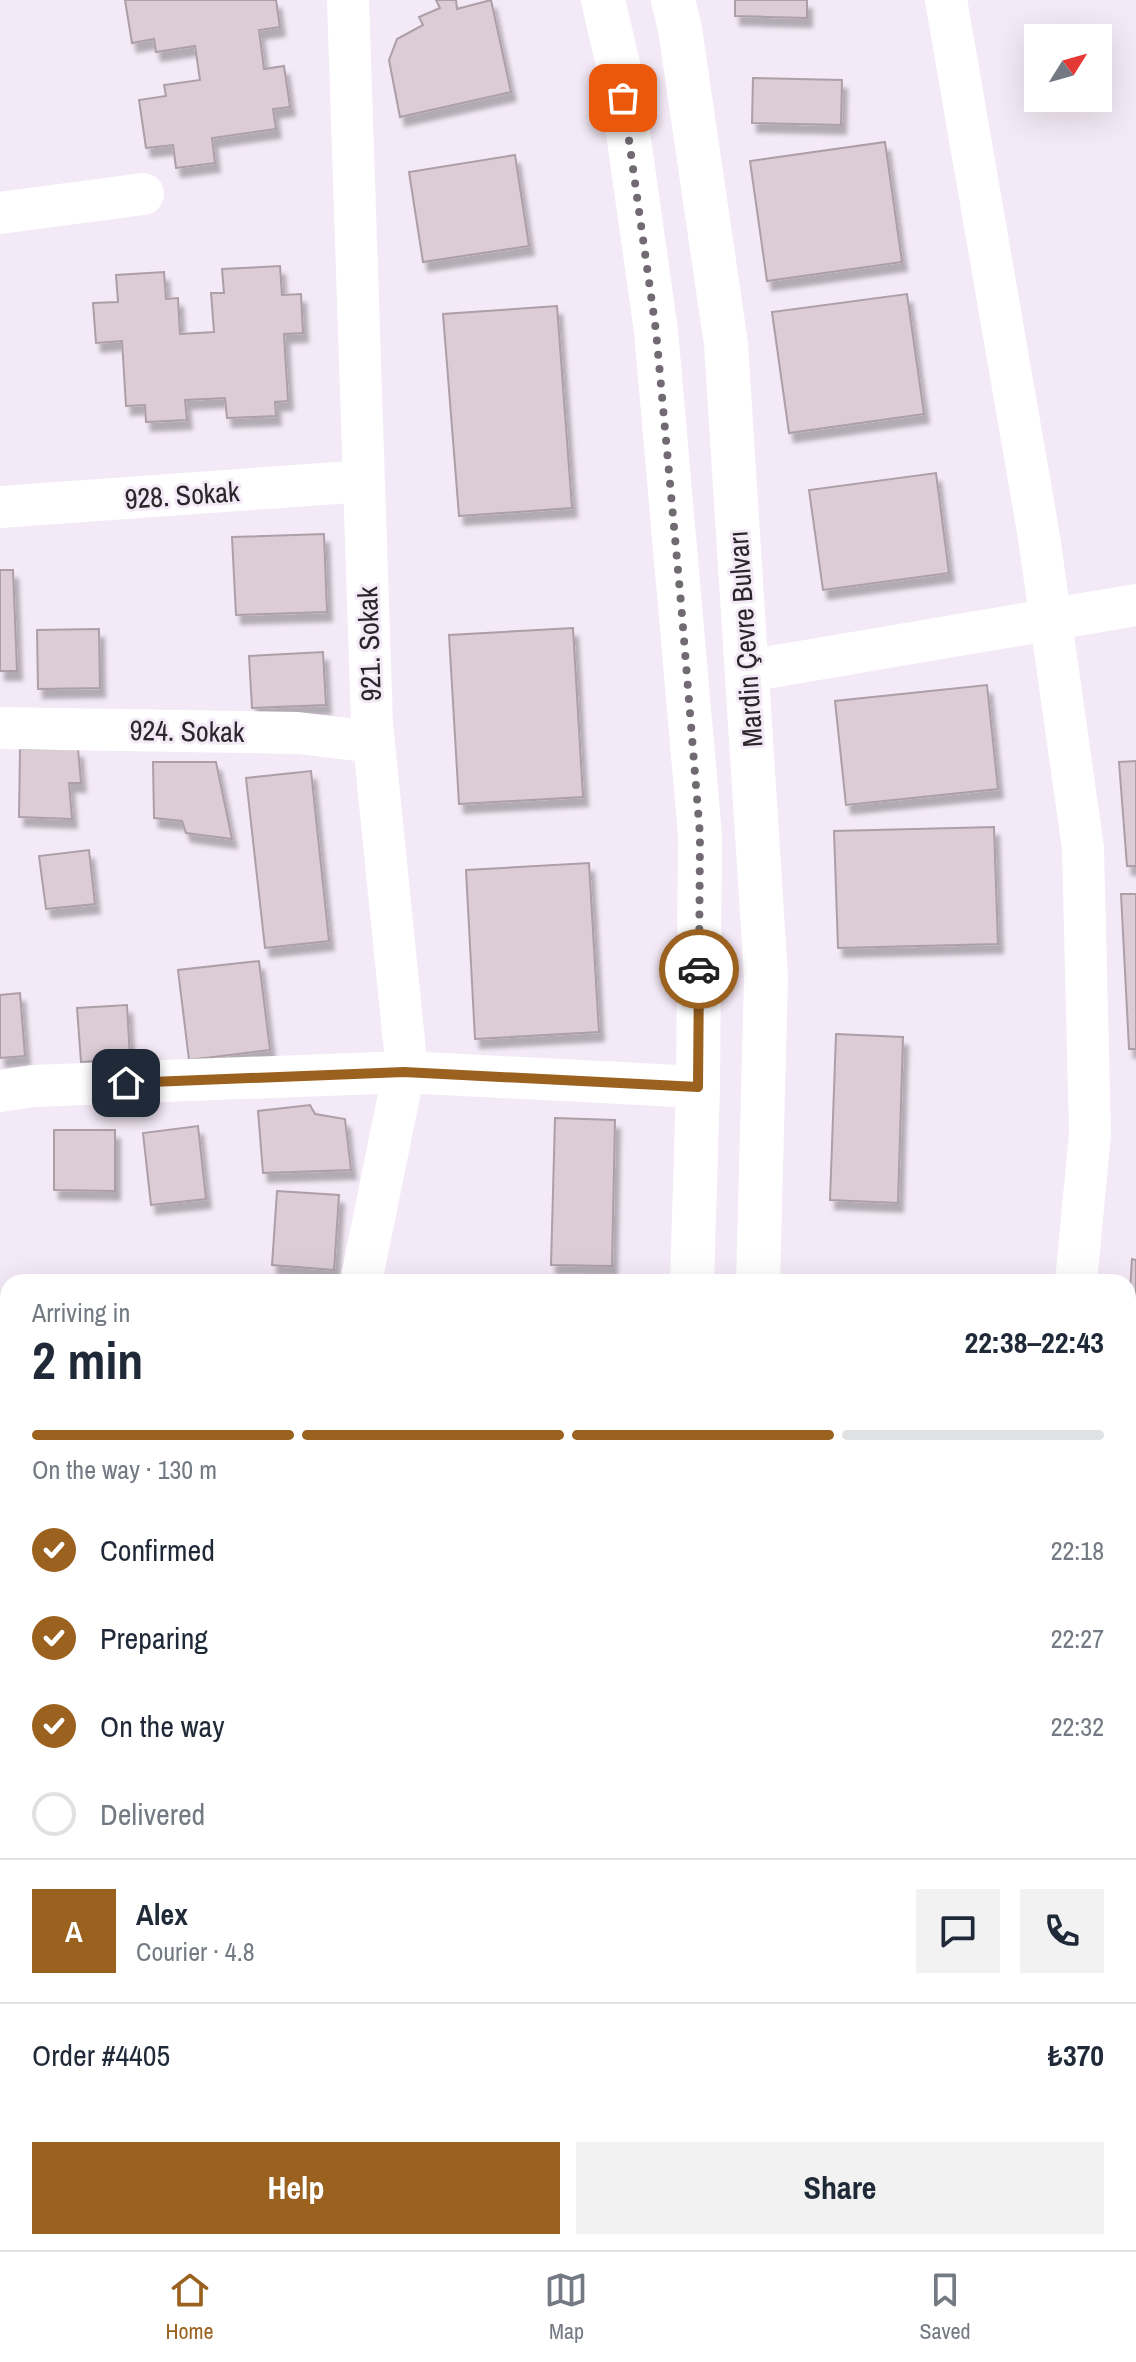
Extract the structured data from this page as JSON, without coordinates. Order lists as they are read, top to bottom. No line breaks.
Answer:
{"streets":{"main road":["Mardin Çevre Bulvarı"],"street":["928. Sokak","921. Sokak","924. Sokak"]},"crossings":[["928. Sokak","921. Sokak"],["921. Sokak","924. Sokak"]],"north":"top right","page":{"heading":["2 min","Arriving in","22:38–22:43"],"panel":["Alex","Courier · 4.8","Order #4405","₺370"],"bar":"On the way · 130 m","list":[["Confirmed","22:18"],["Preparing","22:27"],["On the way","22:32"],"Delivered"],"round":"A","buttons":["Help","Share"],"tabs":["Home","Map","Saved"]}}
